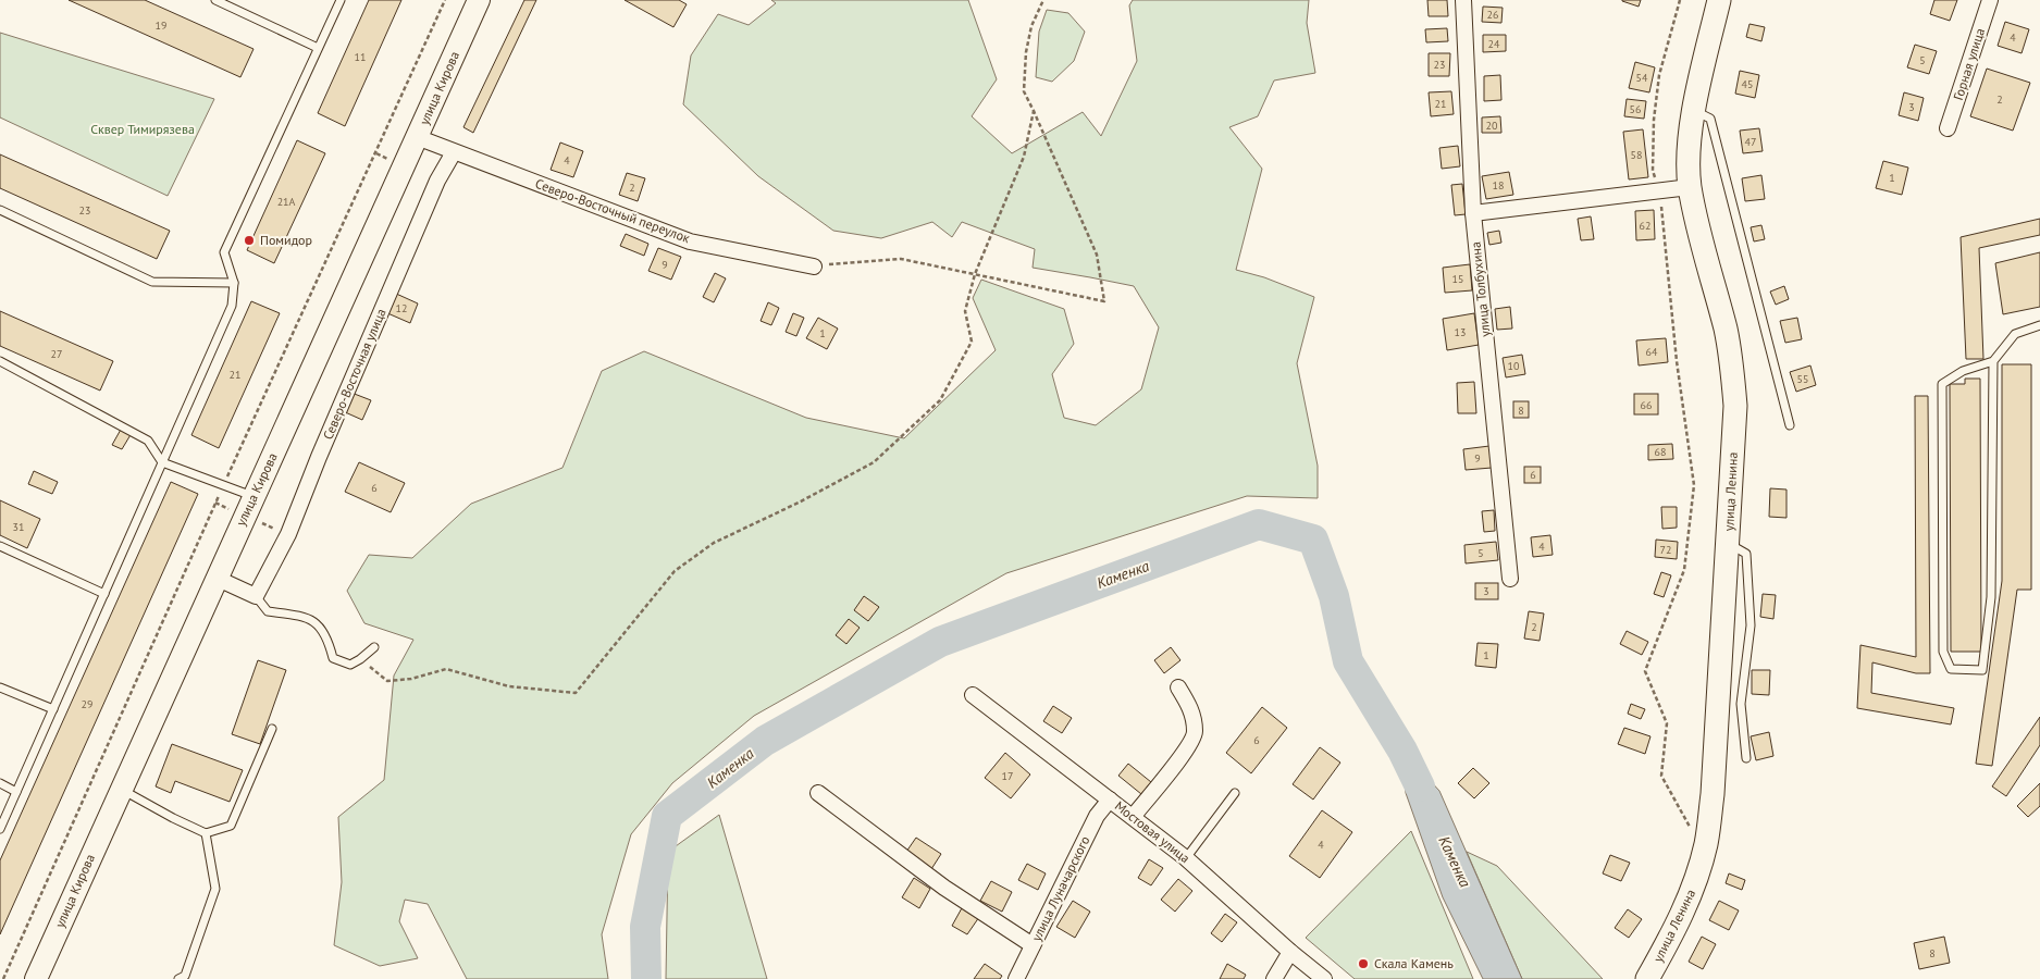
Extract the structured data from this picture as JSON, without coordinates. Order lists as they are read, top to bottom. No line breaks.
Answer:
{"streets":{"main road":["улица Ленина"],"street":["Горная улица","улица Кирова","Северо-Восточный переулок","улица Толбухина","Северо-Восточная улица","Мостовая улица","улица Луначарского"]},"crossings":[["улица Кирова","Северо-Восточный переулок"],["Северо-Восточный переулок","Северо-Восточная улица"],["Мостовая улица","улица Луначарского"]],"water":["Каменка"],"parks":["Сквер Тимирязева"],"places":["Помидор","Скала Камень"],"house_numbers":["26","19","4","24","11","5","23","54","45","2","21","3","56","20","47","58","4","1","18","2","21А","23","62","9","15","12","13","1","64","27","10","21","55","66","8","68","9","6","6","31","4","72","5","3","2","1","29","6","17","4","8"]}
